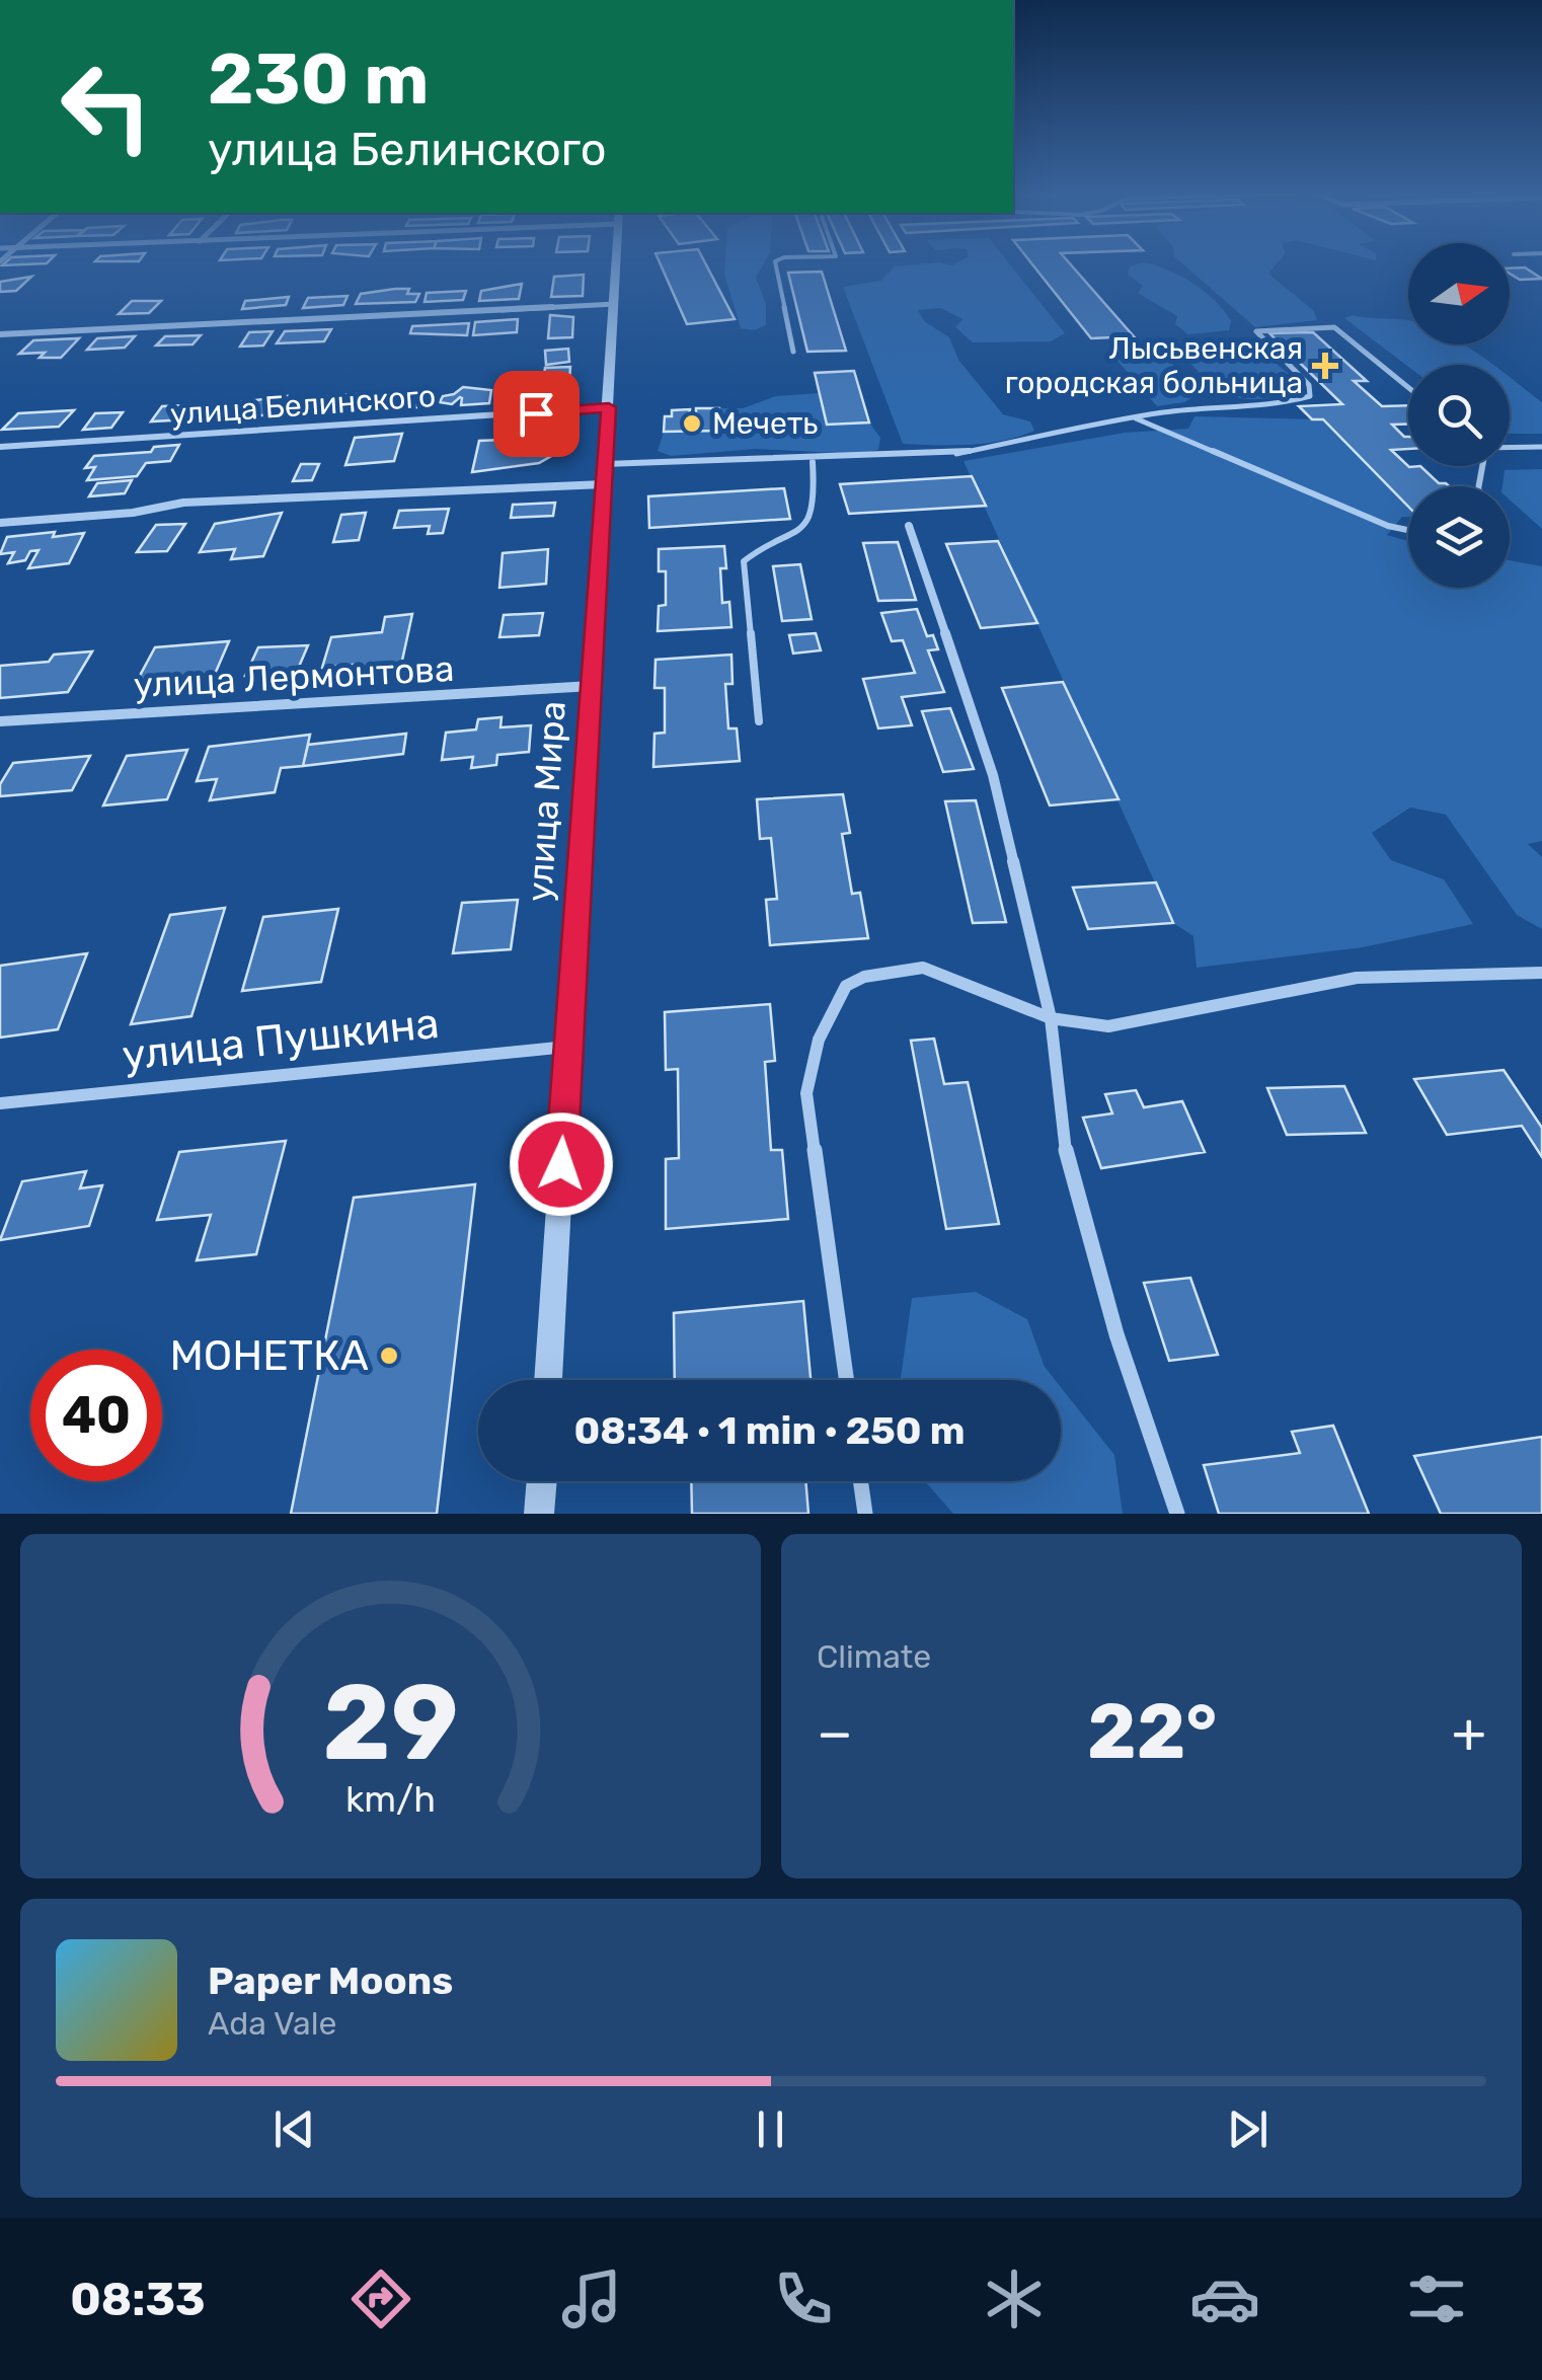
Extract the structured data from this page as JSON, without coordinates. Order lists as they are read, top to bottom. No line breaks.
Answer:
{"streets":{"street":["улица Белинского","улица Лермонтова","улица Мира","улица Пушкина"]},"crossings":[["улица Белинского","улица Мира"],["улица Лермонтова","улица Мира"],["улица Мира","улица Пушкина"]],"places":{"health":["Лысьвенская городская больница"],"other":["Мечеть","МОНЕТКА"]},"north":"right","page":{"turn":["230 m","улица Белинского"],"limit":"40","trip":"08:34 · 1 min · 250 m","tile":"Climate","heat":["−","22°","+"],"song":["Paper Moons","Ada Vale"],"tabs":"08:33","gauge":["29","km/h"]}}
